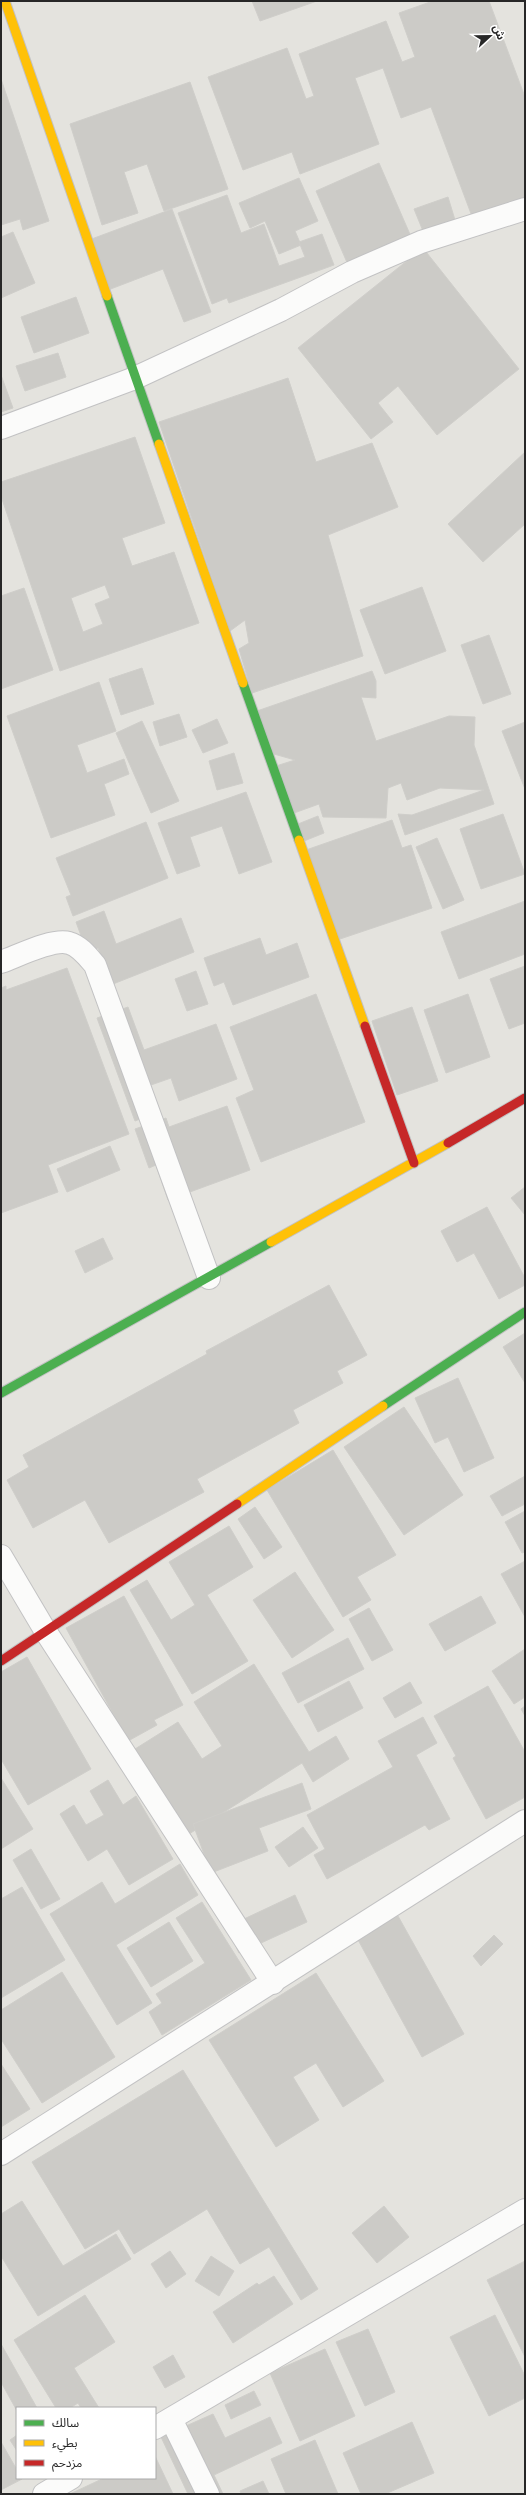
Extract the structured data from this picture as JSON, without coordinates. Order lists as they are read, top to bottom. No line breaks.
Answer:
{"legend":["سالك","بطيء","مزدحم"],"north":"right"}
